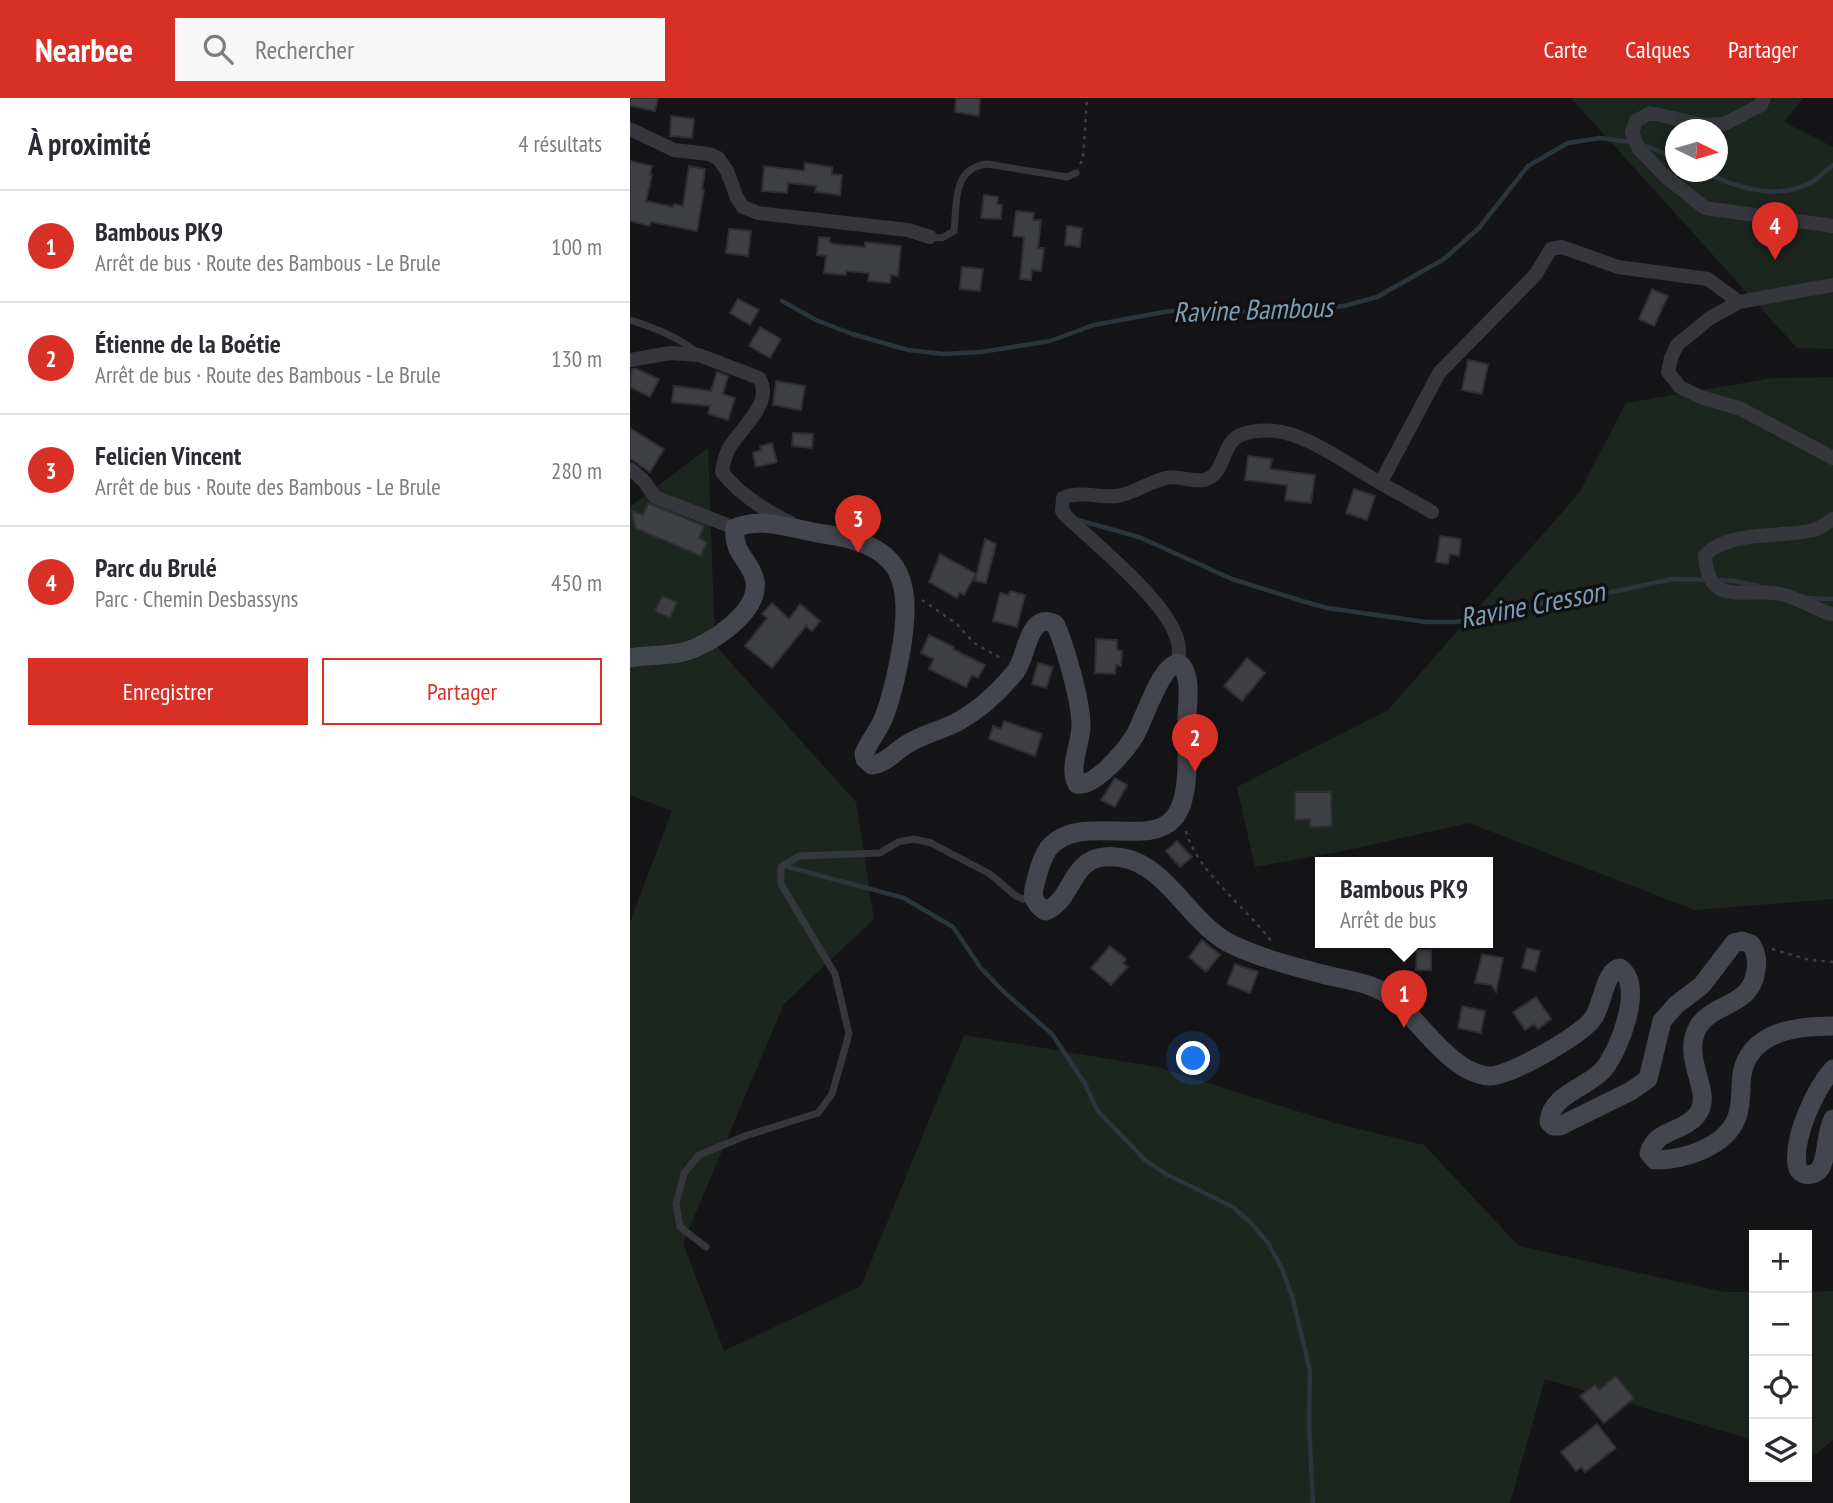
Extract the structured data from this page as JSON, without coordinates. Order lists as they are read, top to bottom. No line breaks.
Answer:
{"water":["Ravine Bambous","Ravine Cresson"],"north":"right","page":{"header":"Nearbee","search":"Rechercher","nav":["Carte","Calques","Partager"],"heading":["À proximité","4 résultats"],"list":[{"mark":"1","name":"Bambous PK9","note":"Arrêt de bus · Route des Bambous - Le Brule","value":"100 m"},{"mark":"2","name":"Étienne de la Boétie","note":"Arrêt de bus · Route des Bambous - Le Brule","value":"130 m"},{"mark":"3","name":"Felicien Vincent","note":"Arrêt de bus · Route des Bambous - Le Brule","value":"280 m"},{"mark":"4","name":"Parc du Brulé","note":"Parc · Chemin Desbassyns","value":"450 m"}],"pins":["4","3","2","1"],"buttons":["Enregistrer","Partager"],"popup":["Bambous PK9","Arrêt de bus"],"map_buttons":["+","−"]}}
